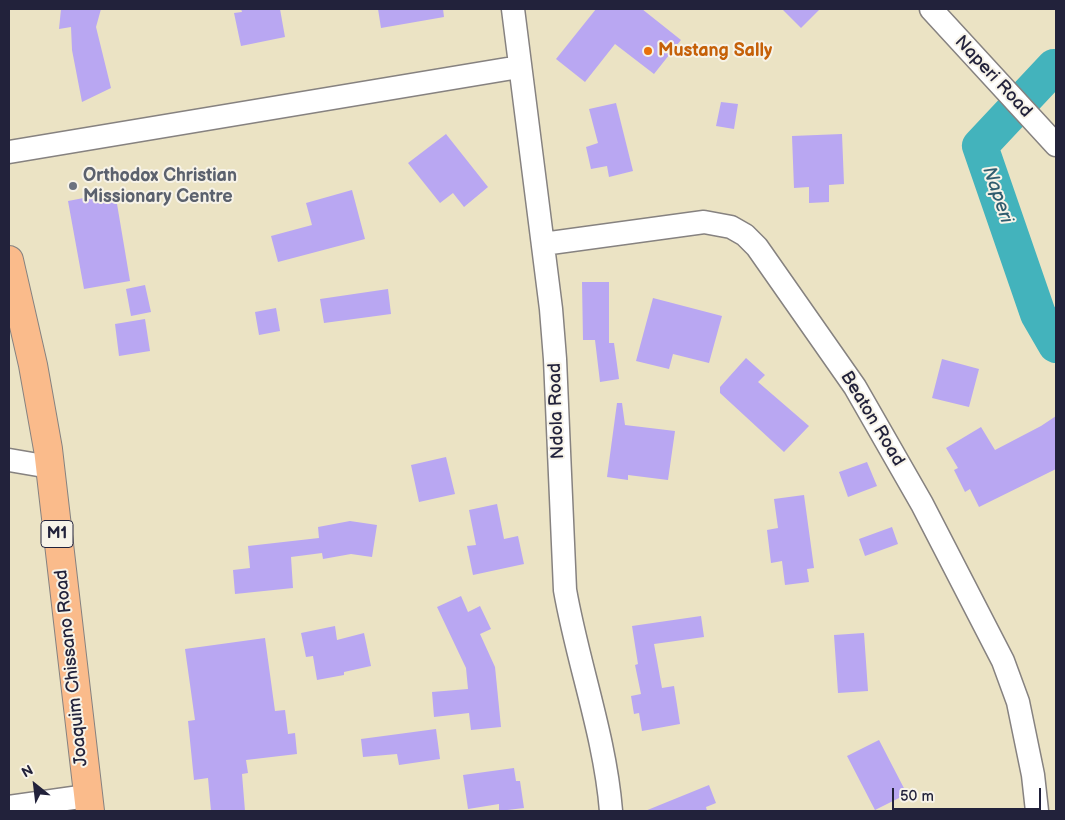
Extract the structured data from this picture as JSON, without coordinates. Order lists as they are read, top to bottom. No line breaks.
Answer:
{"streets":{"highway":["M1","Joaquim Chissano Road"],"street":["Naperi Road","Ndola Road","Beaton Road"]},"crossings":[["Ndola Road","Beaton Road"]],"water":["Naperi"],"places":["Mustang Sally","Orthodox Christian Missionary Centre"],"scale_bar":"50 m","north":"top left"}
